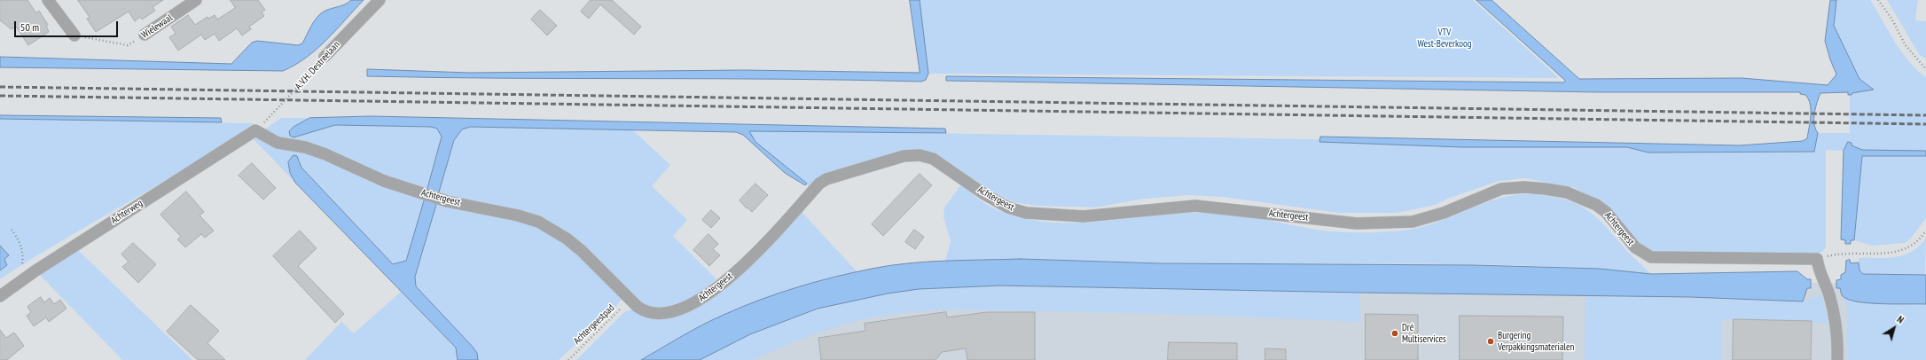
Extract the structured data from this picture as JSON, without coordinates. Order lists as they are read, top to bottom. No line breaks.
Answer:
{"streets":{"street":["Wielewaal","A.V.H. Destreelaan","Achtergeest","Achterweg"],"path":["Achtergeestpad"]},"crossings":[["A.V.H. Destreelaan","Achtergeest"],["A.V.H. Destreelaan","Achterweg"],["Achtergeest","Achterweg"],["Achtergeest","Achtergeestpad"]],"parks":["VTV West-Beverkoog"],"places":["Dré Multiservices","Burgering Verpakkingsmaterialen"],"scale_bar":"50 m","north":"top right"}
